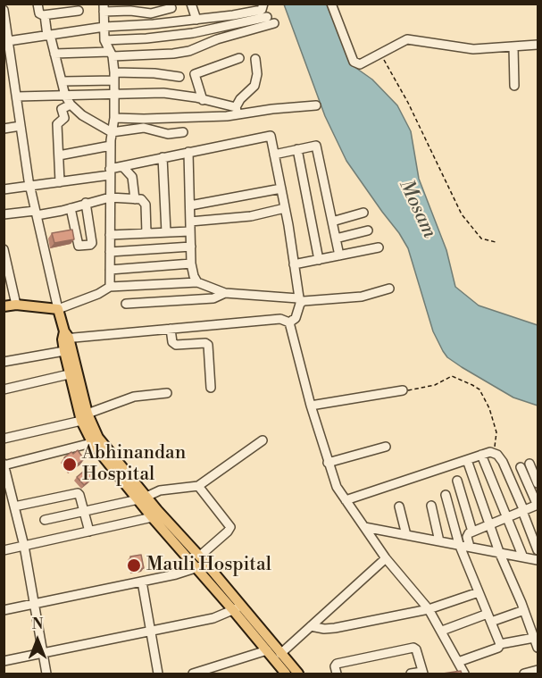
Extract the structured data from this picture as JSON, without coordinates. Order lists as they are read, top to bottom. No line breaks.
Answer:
{"water":["Mosam"],"places":["Abhinandan Hospital","Mauli Hospital"],"north":"top"}
